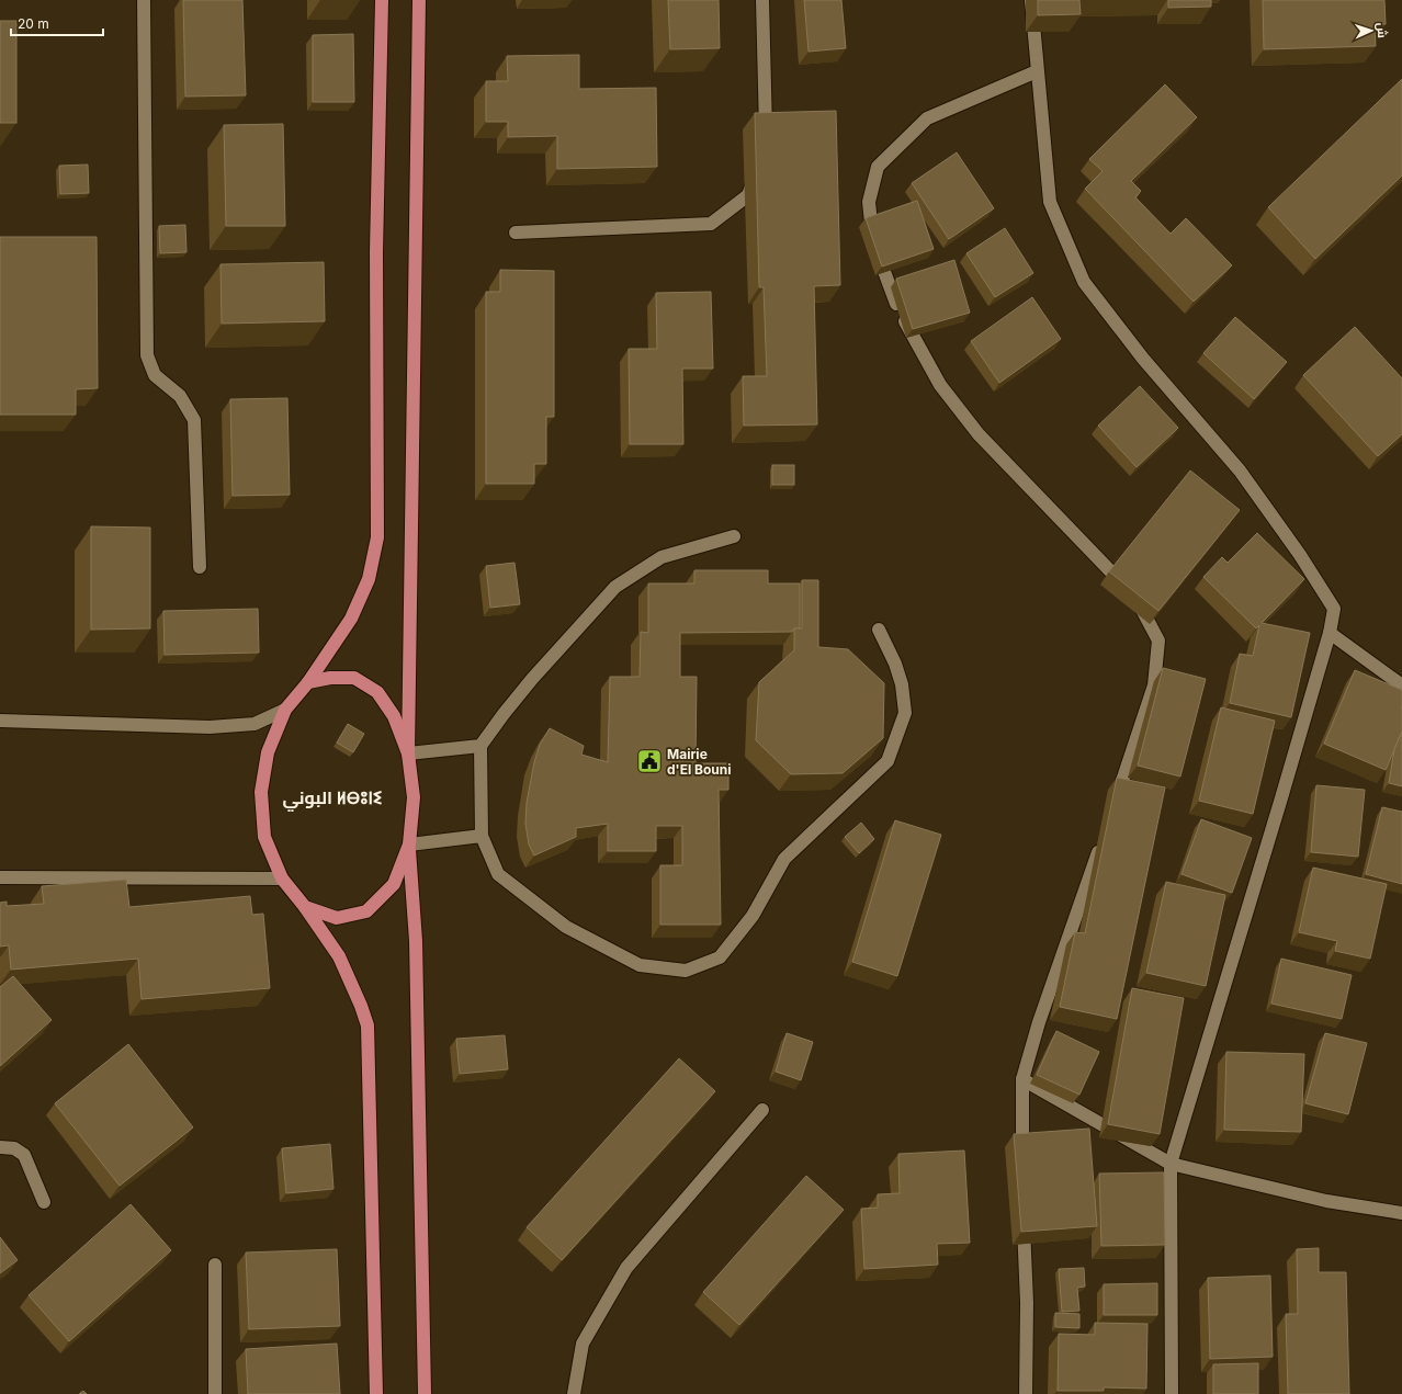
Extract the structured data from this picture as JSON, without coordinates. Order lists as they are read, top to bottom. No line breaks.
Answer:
{"districts":["البوني ⵍⴱⵓⵏⵉ"],"places":{"public building":["Mairie d'El Bouni"]},"scale_bar":"20 m","north":"right"}
